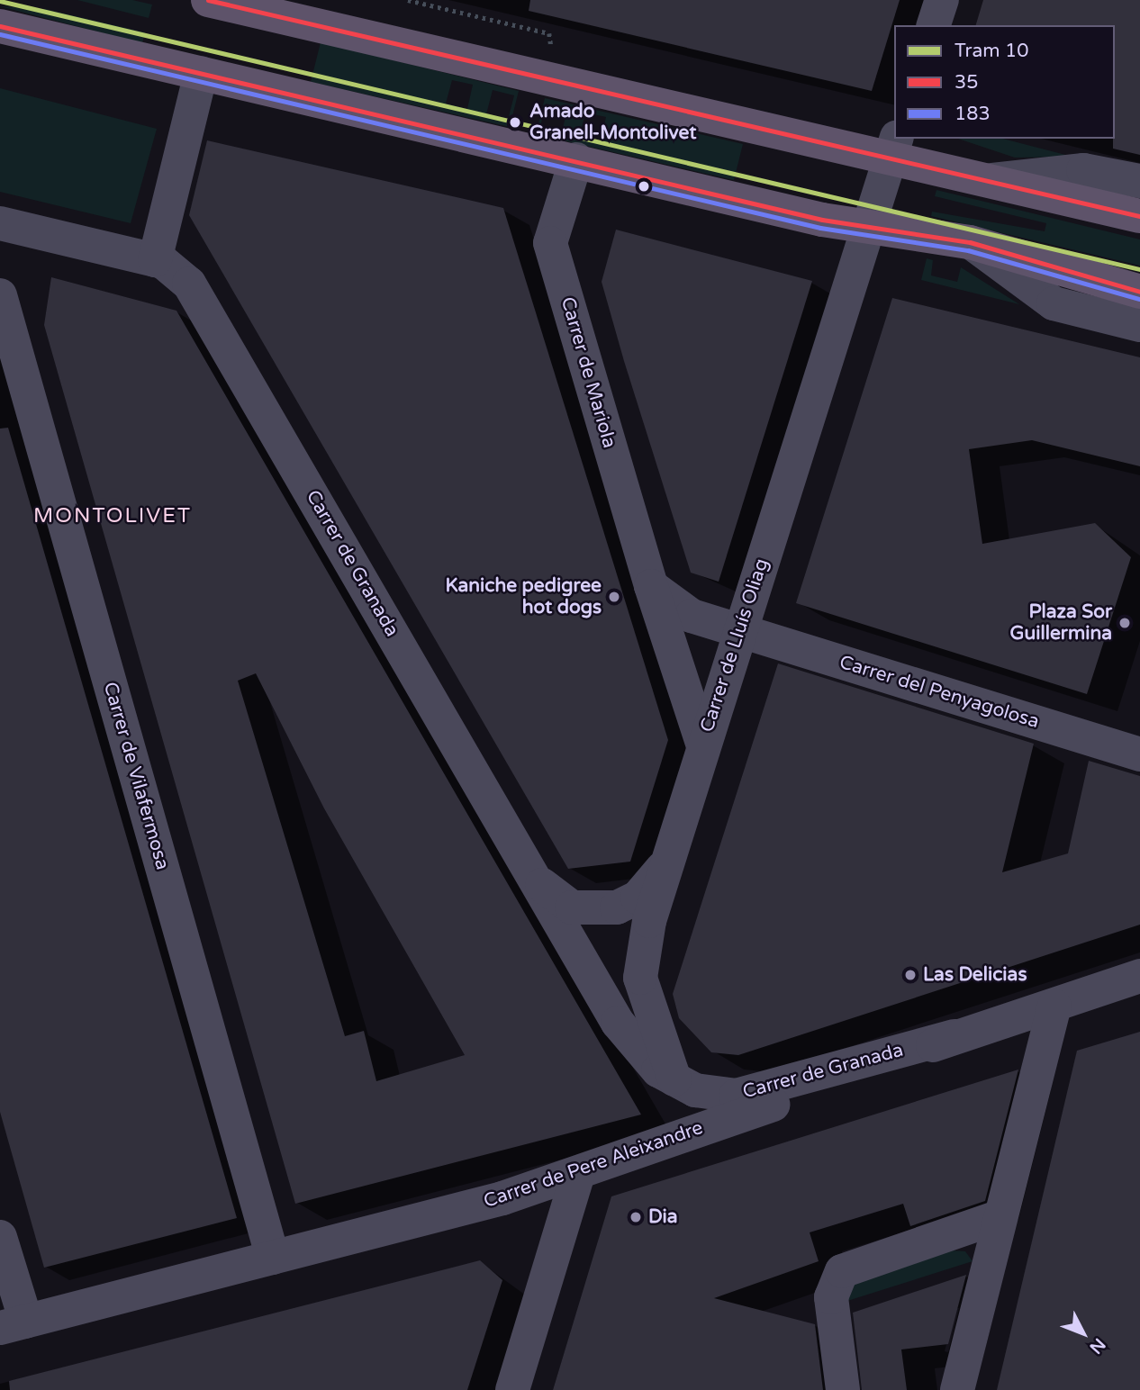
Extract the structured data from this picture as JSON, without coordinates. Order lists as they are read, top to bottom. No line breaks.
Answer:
{"streets":{"street":["Carrer de Mariola","Carrer de Granada","Carrer de Lluís Oliag","Carrer del Penyagolosa","Carrer de Vilafermosa","Carrer de Pere Aleixandre"]},"crossings":[["Carrer de Mariola","Carrer de Lluís Oliag"],["Carrer de Granada","Carrer de Lluís Oliag"],["Carrer de Granada","Carrer de Pere Aleixandre"],["Carrer de Lluís Oliag","Carrer del Penyagolosa"],["Carrer de Lluís Oliag","Carrer de Pere Aleixandre"],["Carrer de Vilafermosa","Carrer de Pere Aleixandre"]],"districts":["MONTOLIVET"],"places":["Amado Granell-Montolivet","Kaniche pedigree hot dogs","Plaza Sor Guillermina","Las Delicias","Dia"],"lines":["transit line 35","tram line 10","transit line 183"],"legend":["Tram 10","35","183"],"north":"bottom right"}
